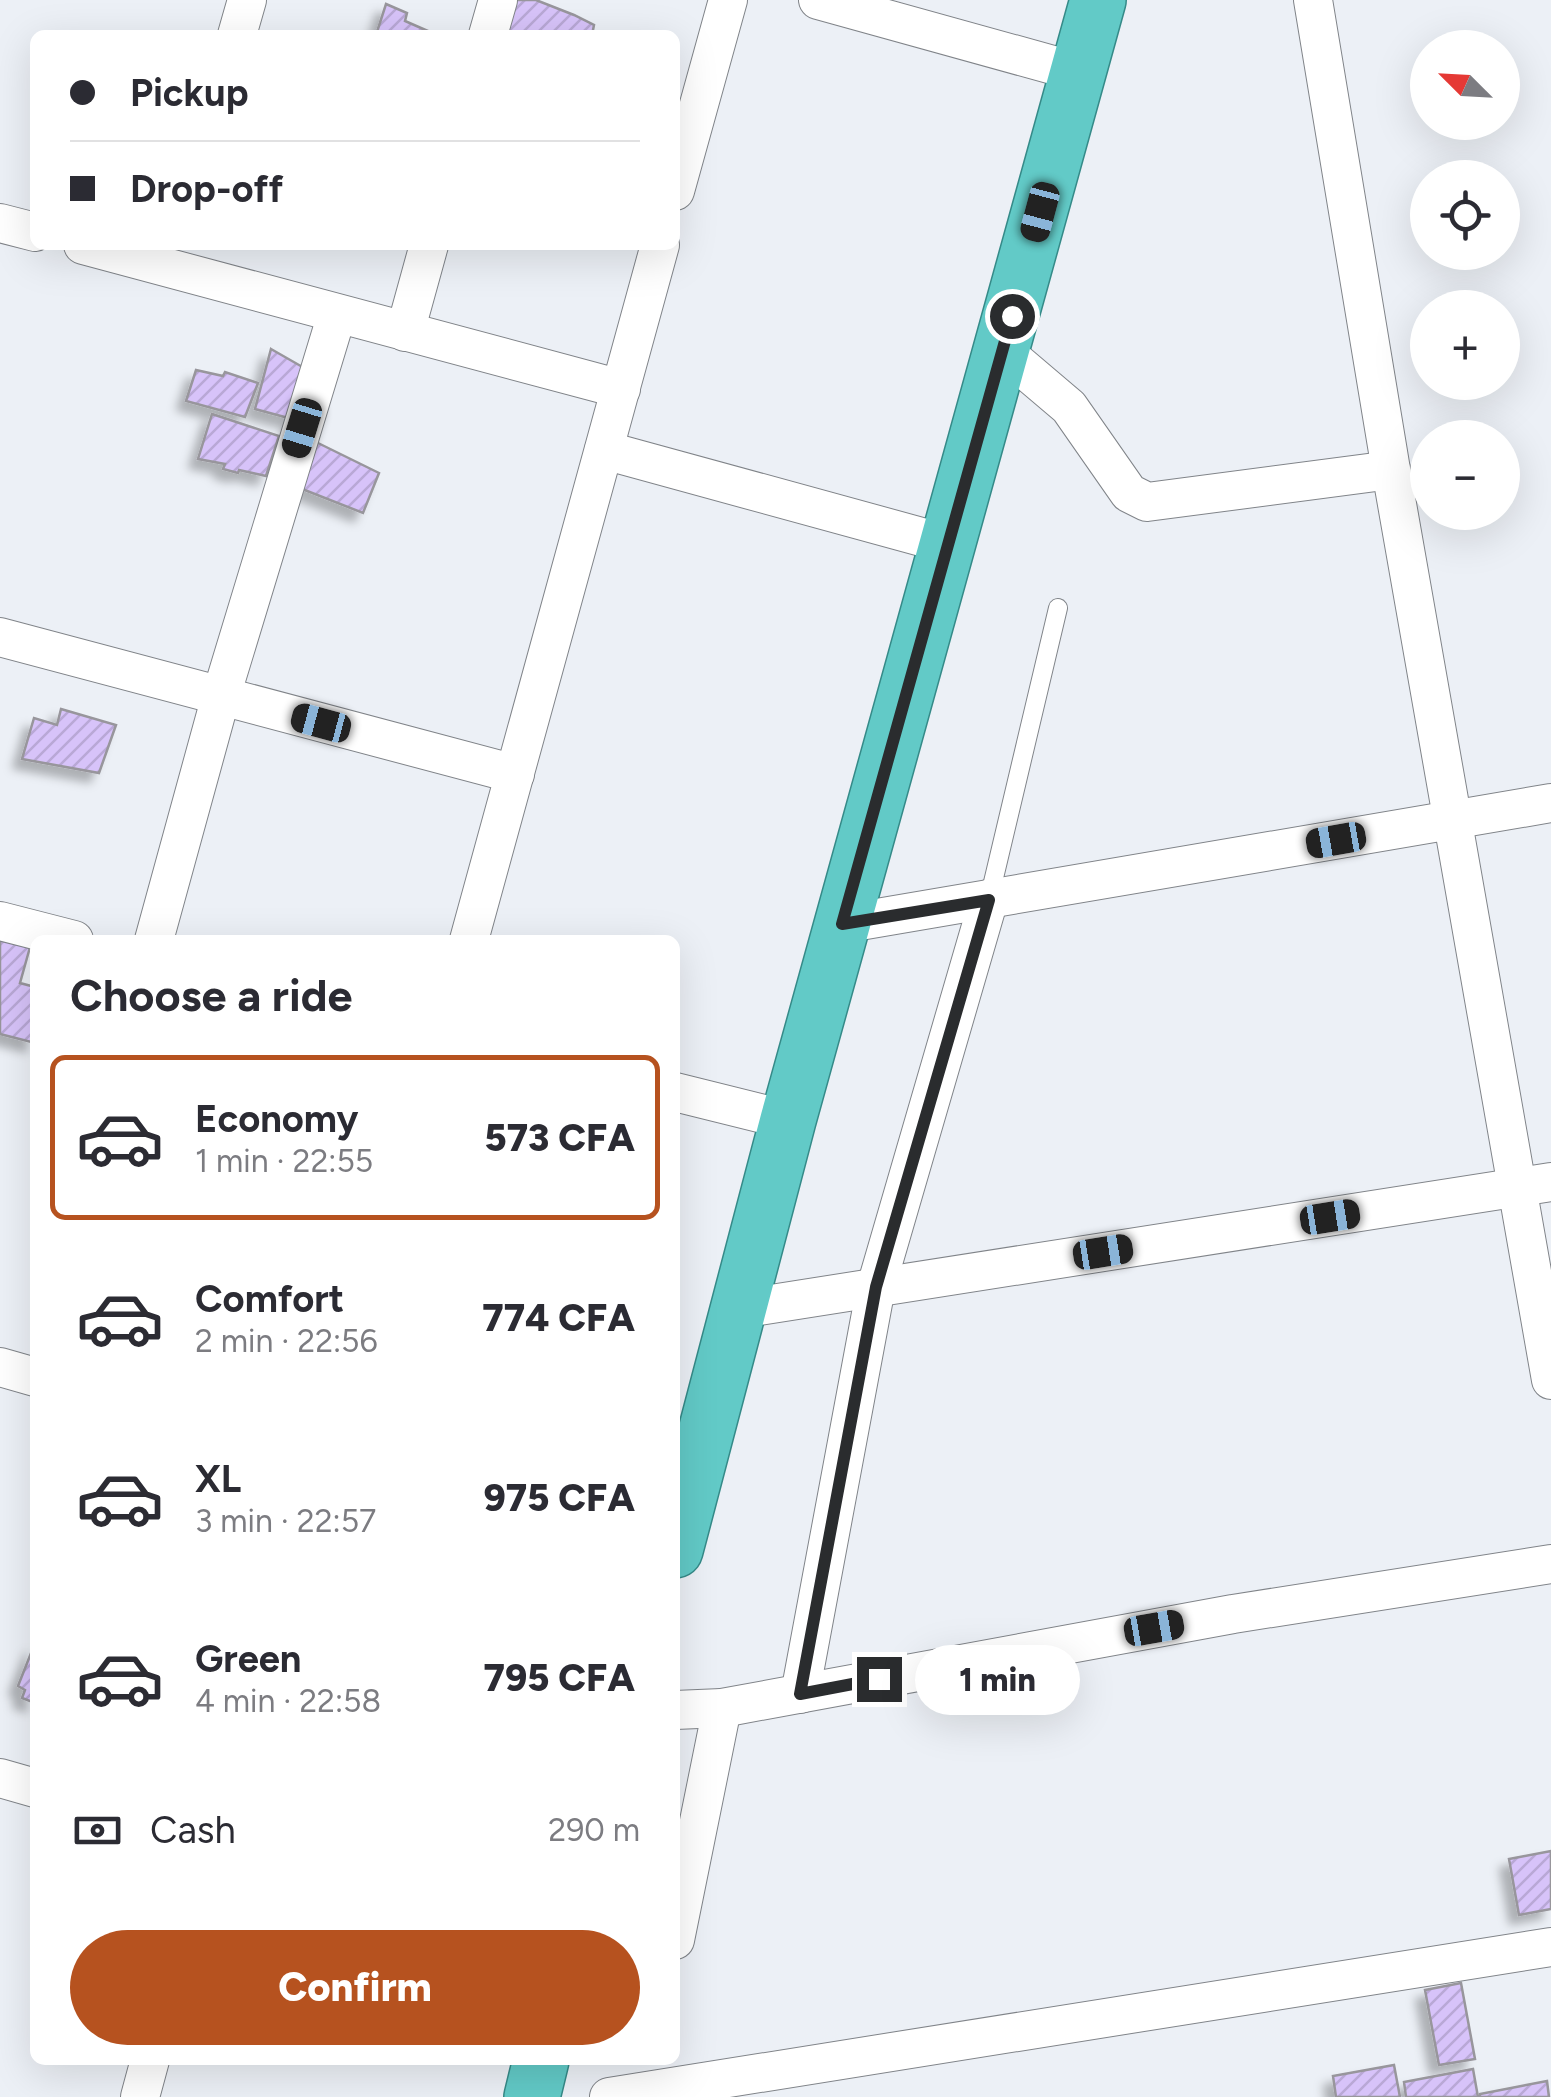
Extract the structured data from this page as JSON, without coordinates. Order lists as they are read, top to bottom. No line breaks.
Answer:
{"north":"top left","page":{"map_buttons":["+","−"],"banner":["Pickup","Drop-off"],"heading":"Choose a ride","list":[{"name":"Economy","note":"1 min · 22:55","value":"573 CFA"},{"name":"Comfort","note":"2 min · 22:56","value":"774 CFA"},{"name":"XL","note":"3 min · 22:57","value":"975 CFA"},{"name":"Green","note":"4 min · 22:58","value":"795 CFA"}],"bubble":"1 min","pay":["Cash","290 m"],"buttons":"Confirm"}}
